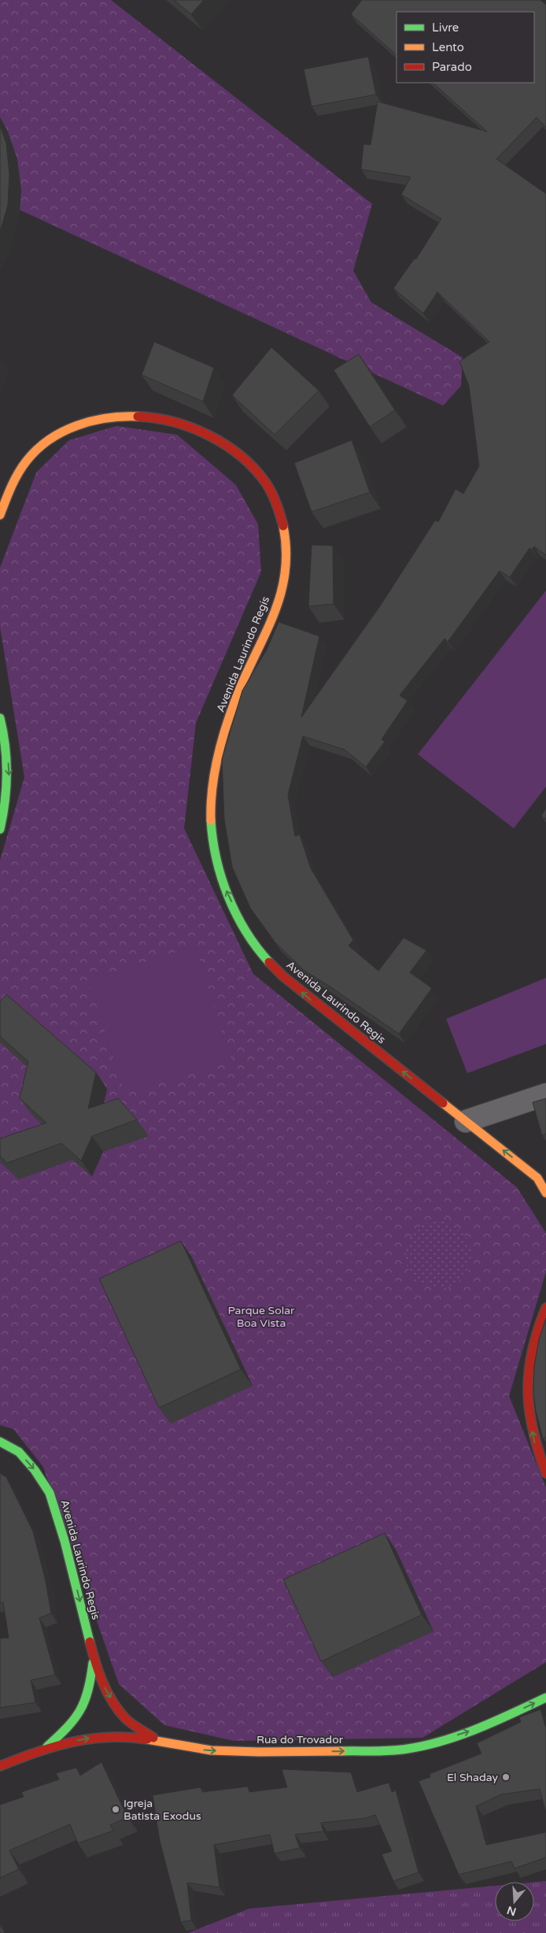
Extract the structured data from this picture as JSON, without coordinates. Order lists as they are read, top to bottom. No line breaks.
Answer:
{"streets":{"street":["Avenida Laurindo Regis","Rua do Trovador"]},"crossings":[["Avenida Laurindo Regis","Rua do Trovador"]],"one_way":["Rua do Trovador"],"parks":["Parque Solar Boa Vista"],"places":["El Shaday","Igreja Batista Exodus"],"legend":["Livre","Lento","Parado"],"north":"bottom"}
